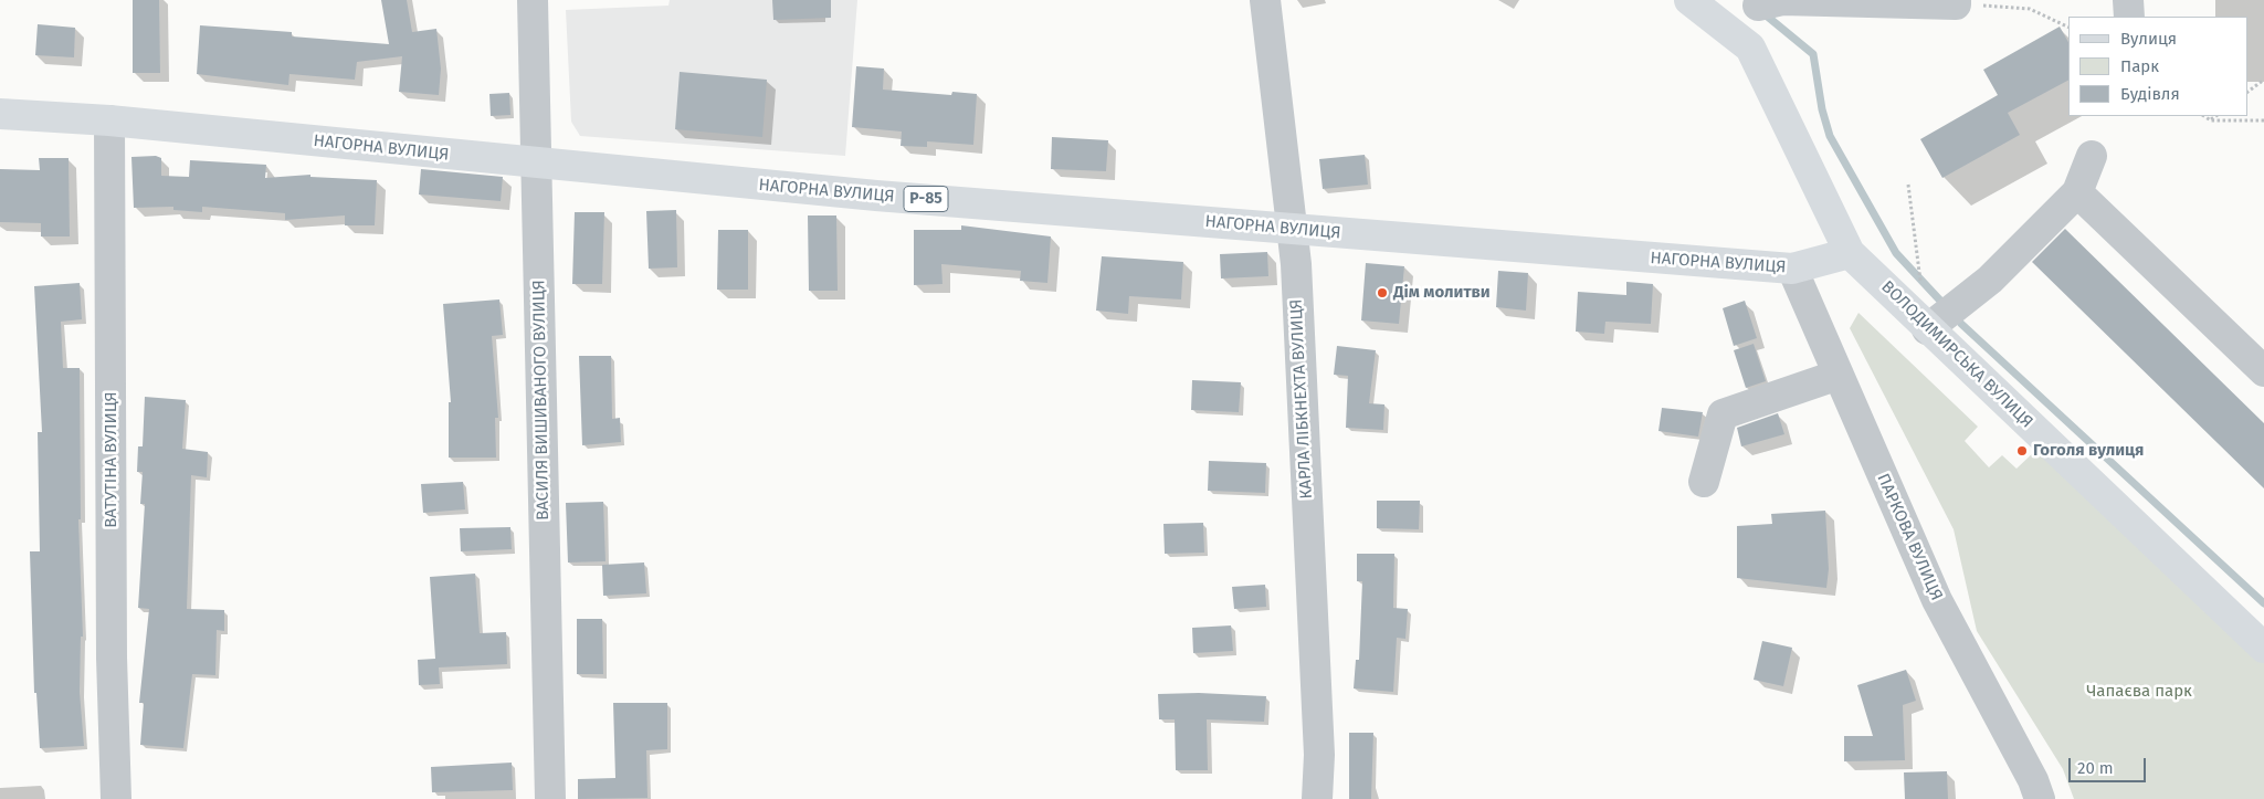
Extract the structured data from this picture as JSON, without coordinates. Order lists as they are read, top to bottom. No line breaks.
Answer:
{"streets":{"main road":["НАГОРНА ВУЛИЦЯ","Р-85","ВОЛОДИМИРСЬКА ВУЛИЦЯ"],"street":["КАРЛА ЛІБКНЕХТА ВУЛИЦЯ","ВАСИЛЯ ВИШИВАНОГО ВУЛИЦЯ","ВАТУТІНА ВУЛИЦЯ","ПАРКОВА ВУЛИЦЯ"]},"crossings":[["НАГОРНА ВУЛИЦЯ","ВОЛОДИМИРСЬКА ВУЛИЦЯ"],["НАГОРНА ВУЛИЦЯ","КАРЛА ЛІБКНЕХТА ВУЛИЦЯ"],["НАГОРНА ВУЛИЦЯ","ВАСИЛЯ ВИШИВАНОГО ВУЛИЦЯ"],["НАГОРНА ВУЛИЦЯ","ВАТУТІНА ВУЛИЦЯ"],["НАГОРНА ВУЛИЦЯ","ПАРКОВА ВУЛИЦЯ"]],"parks":["Чапаєва парк"],"places":["Дім молитви","Гоголя вулиця"],"legend":["Вулиця","Парк","Будівля"],"scale_bar":"20 m"}
